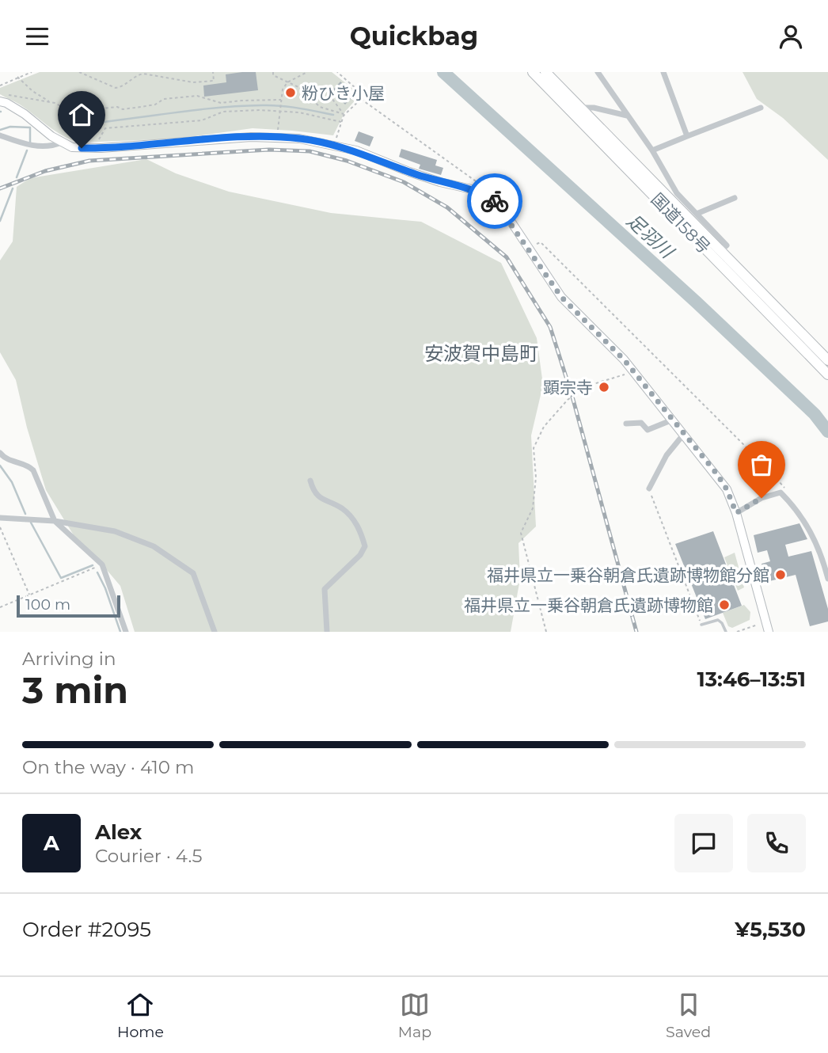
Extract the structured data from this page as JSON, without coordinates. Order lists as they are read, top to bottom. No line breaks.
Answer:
{"streets":{"highway":["国道158号"]},"districts":["安波賀中島町"],"water":["足羽川"],"places":["粉ひき小屋","顕宗寺","福井県立一乗谷朝倉氏遺跡博物館分館","福井県立一乗谷朝倉氏遺跡博物館"],"scale_bar":"100 m","page":{"header":"Quickbag","scale":"100 m","heading":["3 min","Arriving in","13:46–13:51"],"panel":["Alex","Courier · 4.5","Order #2095","¥5,530"],"bar":"On the way · 410 m","round":"A","tabs":["Home","Map","Saved"]}}
